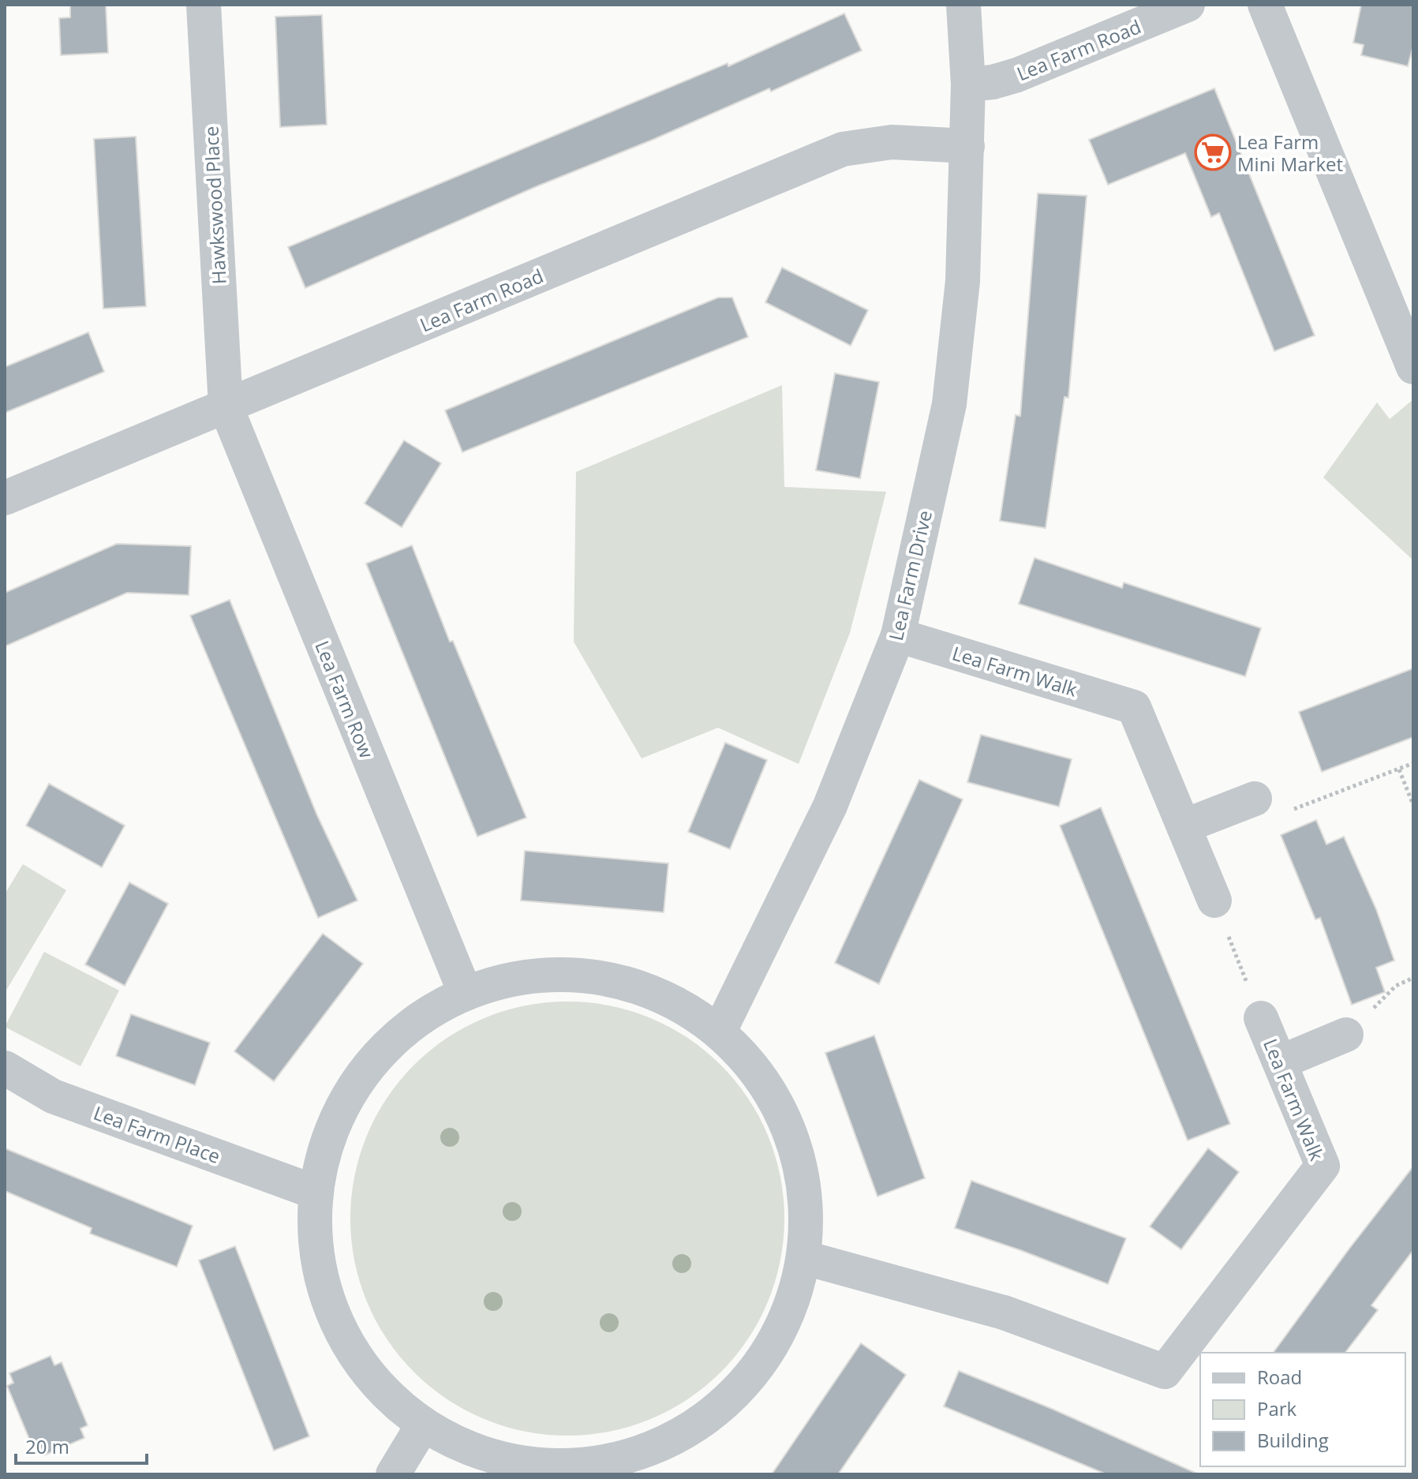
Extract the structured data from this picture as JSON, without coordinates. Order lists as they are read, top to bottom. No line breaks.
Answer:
{"streets":{"street":["Lea Farm Road","Hawkswood Place","Lea Farm Drive","Lea Farm Walk","Lea Farm Row","Lea Farm Place"]},"crossings":[["Lea Farm Road","Hawkswood Place"],["Lea Farm Road","Lea Farm Drive"],["Lea Farm Road","Lea Farm Row"],["Hawkswood Place","Lea Farm Row"],["Lea Farm Drive","Lea Farm Walk"]],"places":{"supermarket":["Lea Farm Mini Market"]},"legend":["Road","Park","Building"],"scale_bar":"20 m"}
